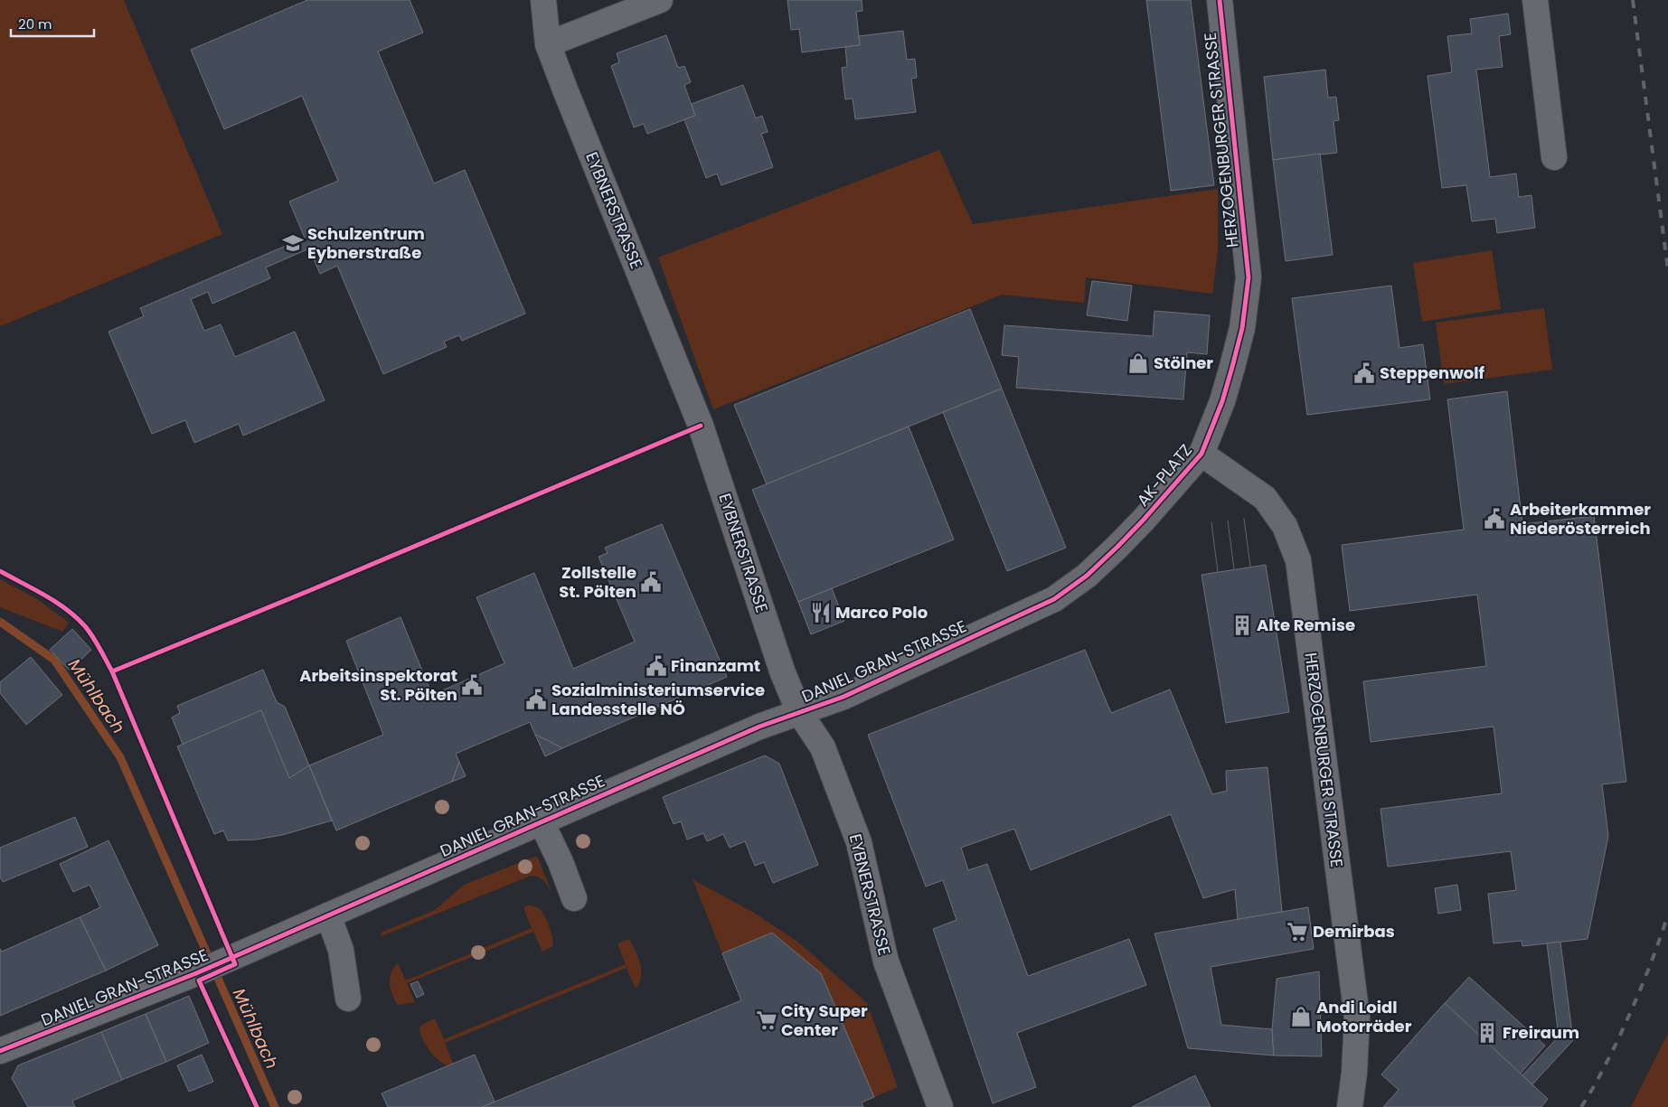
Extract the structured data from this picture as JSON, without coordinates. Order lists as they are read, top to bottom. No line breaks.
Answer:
{"streets":{"street":["HERZOGENBURGER STRASSE","EYBNERSTRASSE","AK-PLATZ","DANIEL GRAN-STRASSE"]},"crossings":[["HERZOGENBURGER STRASSE","AK-PLATZ"],["EYBNERSTRASSE","DANIEL GRAN-STRASSE"],["AK-PLATZ","DANIEL GRAN-STRASSE"]],"water":["Mühlbach"],"places":{"school or university":["Schulzentrum Eybnerstraße"],"shop":["Stölner","Andi Loidl Motorräder"],"public building":["Steppenwolf","Arbeiterkammer Niederösterreich","Zollstelle St. Pölten","Finanzamt","Arbeitsinspektorat St. Pölten","Sozialministeriumservice Landesstelle NÖ"],"restaurant":["Marco Polo"],"building":["Alte Remise","Freiraum"],"supermarket":["Demirbas","City Super Center"]},"scale_bar":"20 m"}
